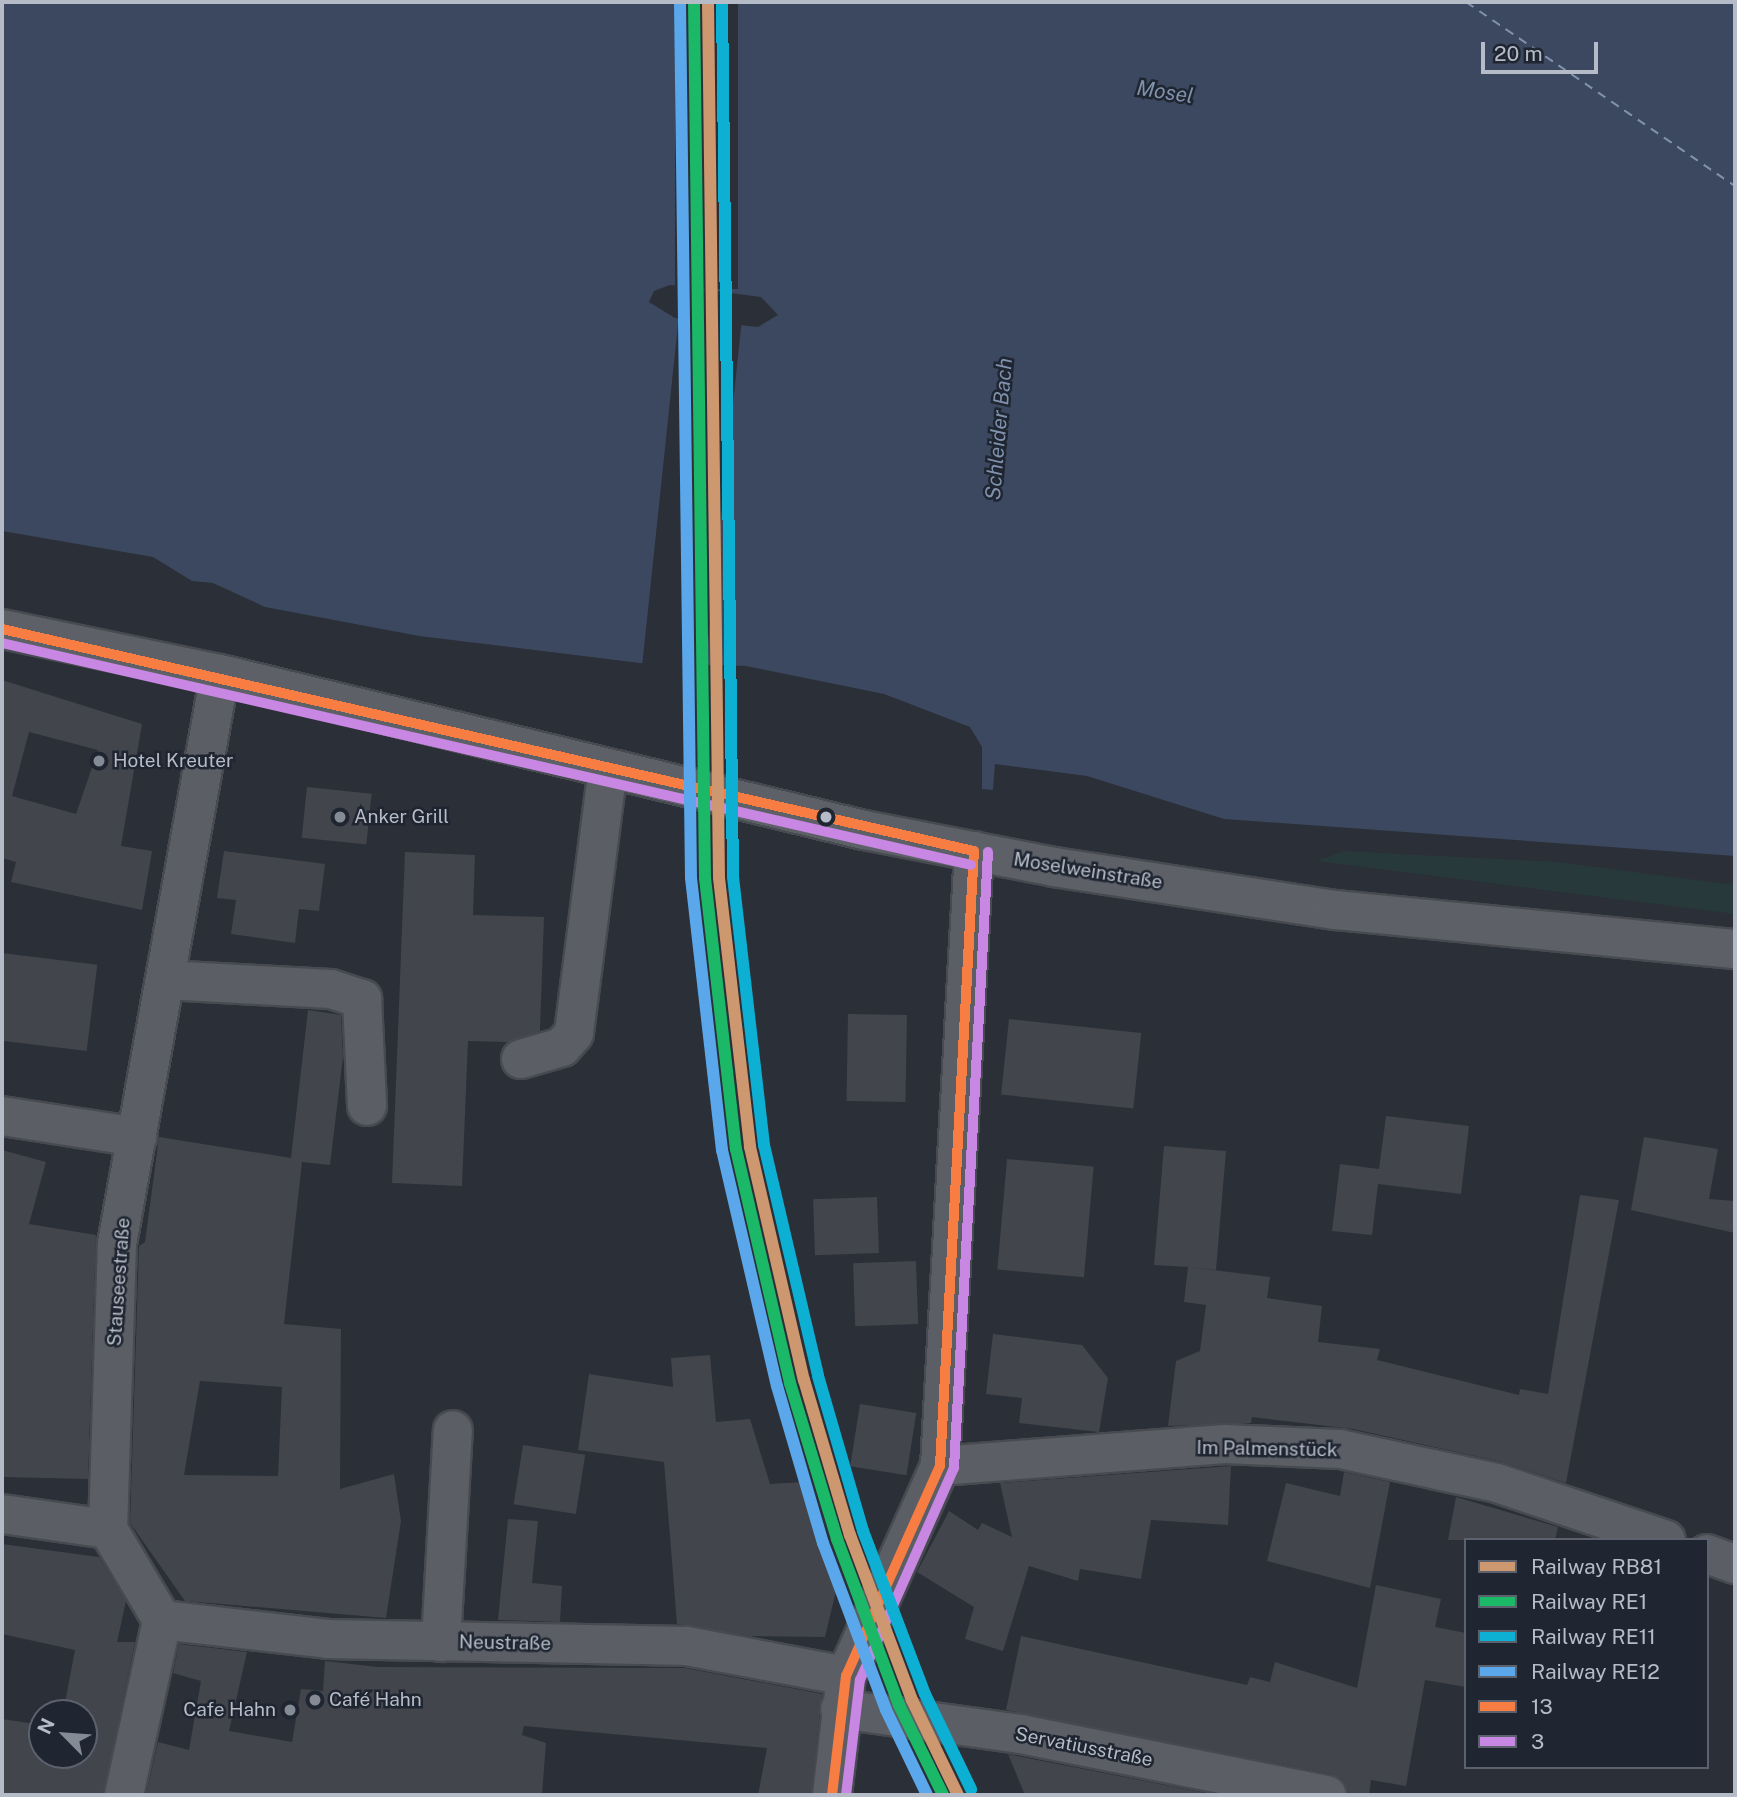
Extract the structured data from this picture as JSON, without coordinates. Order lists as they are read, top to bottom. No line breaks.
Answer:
{"streets":{"main road":["Moselweinstraße"],"street":["Stauseestraße","Im Palmenstück","Neustraße","Servatiusstraße"]},"crossings":[["Moselweinstraße","Stauseestraße"],["Neustraße","Servatiusstraße"]],"water":["Mosel","Schleider Bach"],"places":["Hotel Kreuter","Anker Grill","Café Hahn","Cafe Hahn"],"lines":["rail line RB81","rail line RE1","rail line RE11","rail line RE12","transit line 13","transit line 3"],"legend":["Railway RB81","Railway RE1","Railway RE11","Railway RE12","13","3"],"scale_bar":"20 m","north":"top left"}
